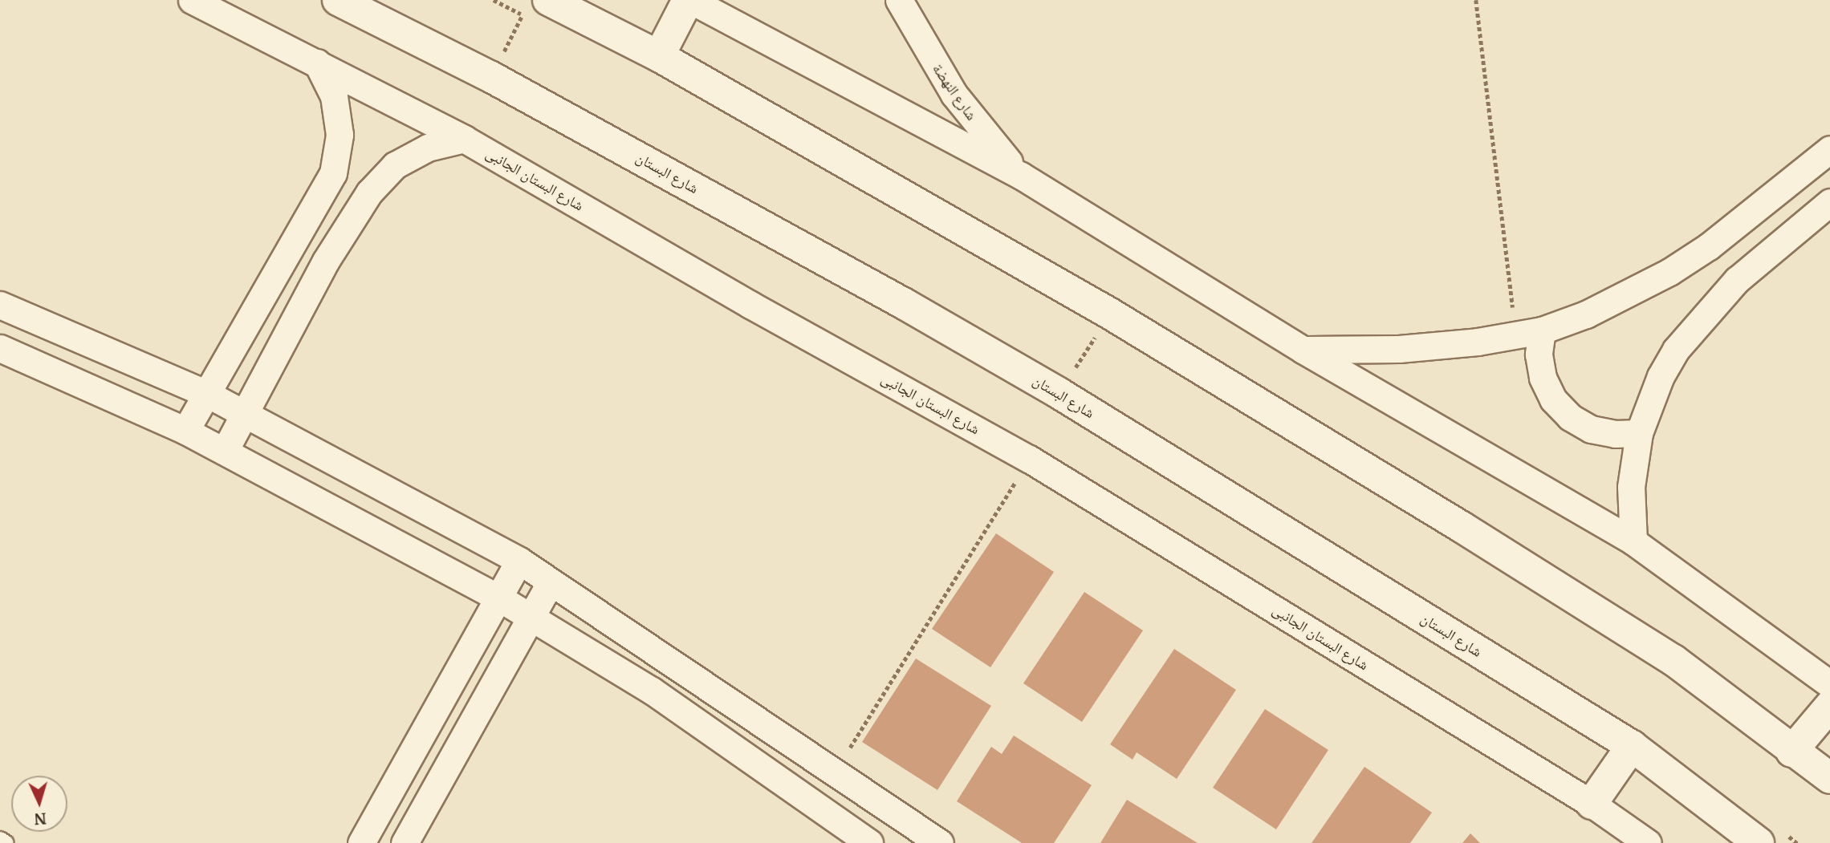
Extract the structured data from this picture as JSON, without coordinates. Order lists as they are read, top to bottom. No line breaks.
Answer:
{"streets":{"street":["شارع النهضة","شارع البستان","شارع البستان الجانبى"]},"north":"bottom"}
